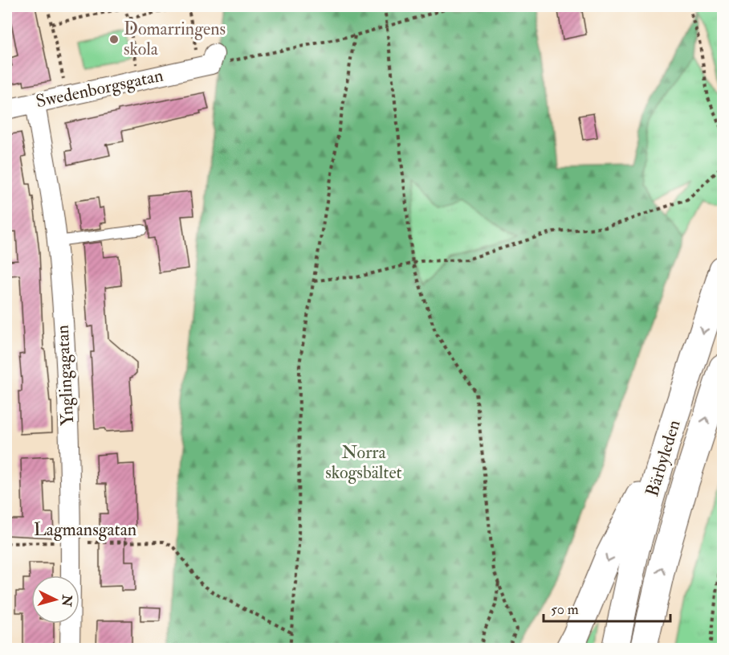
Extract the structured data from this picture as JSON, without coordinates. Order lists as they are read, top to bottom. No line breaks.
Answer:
{"streets":{"main road":["Bärbyleden"],"street":["Swedenborgsgatan","Ynglingagatan"],"path":["Lagmansgatan"]},"crossings":[["Swedenborgsgatan","Ynglingagatan"],["Ynglingagatan","Lagmansgatan"]],"parks":["Norra skogsbältet"],"places":["Domarringens skola"],"scale_bar":"50 m","north":"right"}
